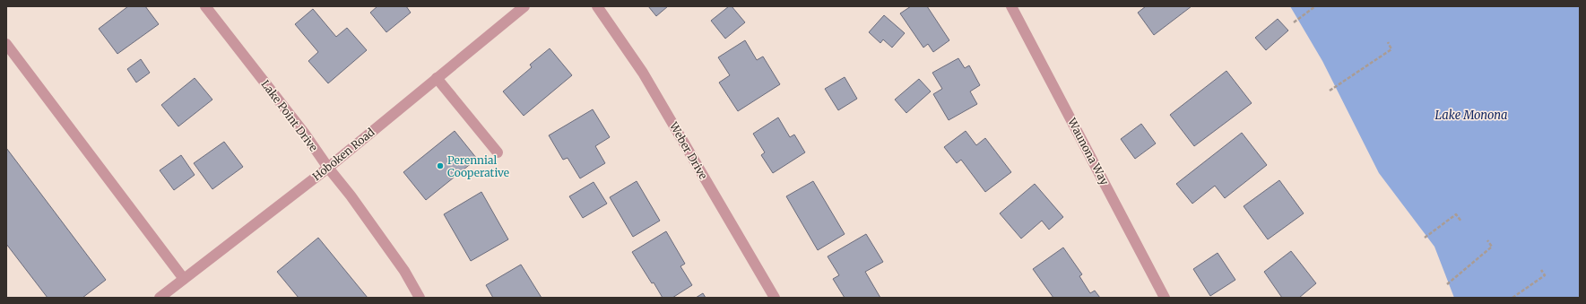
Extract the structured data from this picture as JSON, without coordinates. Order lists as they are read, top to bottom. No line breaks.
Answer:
{"streets":{"street":["Lake Point Drive","Weber Drive","Waunona Way","Hoboken Road"]},"crossings":[["Lake Point Drive","Hoboken Road"]],"water":["Lake Monona"],"places":["Perennial Cooperative"]}
